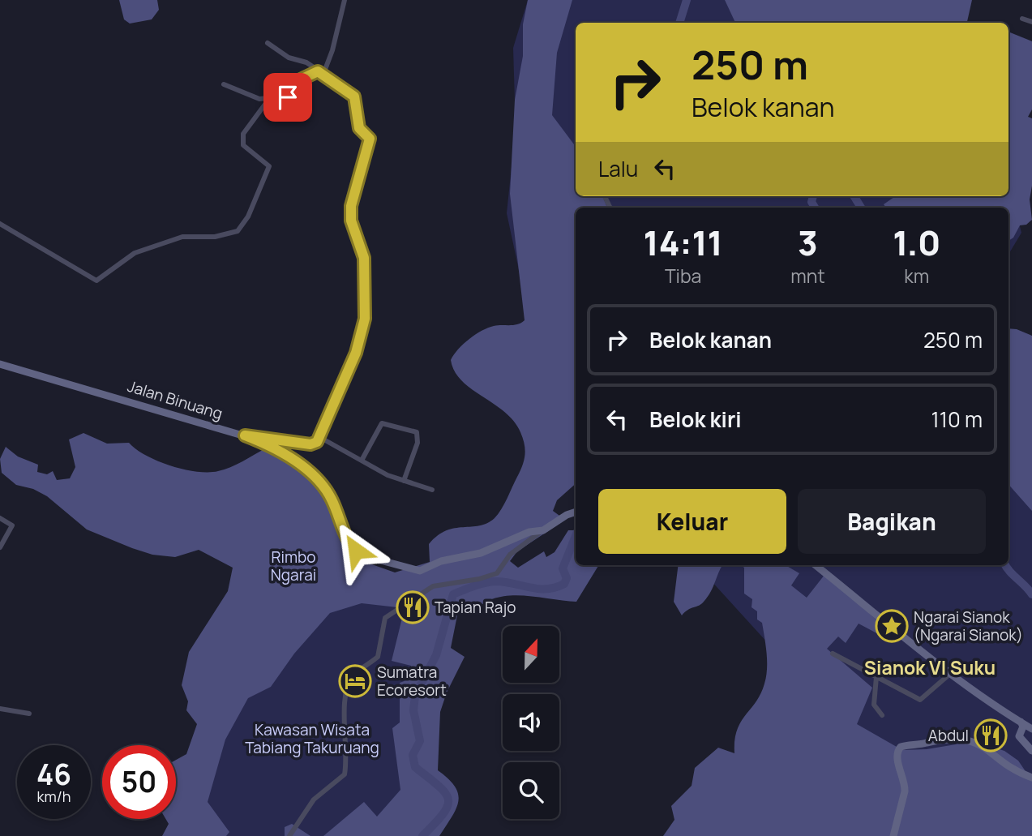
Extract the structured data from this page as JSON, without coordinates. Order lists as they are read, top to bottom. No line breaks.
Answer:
{"streets":{"main road":["Jalan Binuang"]},"districts":["Sianok VI Suku"],"parks":["Rimbo Ngarai","Kawasan Wisata Tabiang Takuruang"],"places":{"restaurant":["Tapian Rajo","Abdul"],"place":["Ngarai Sianok (Ngarai Sianok)"],"hotel":["Sumatra Ecoresort"]},"north":"top","page":{"turn":["250 m","Belok kanan"],"then":"Lalu","eta":["14:11","Tiba","3","mnt","1.0","km"],"list":[{"name":"Belok kanan","value":"250 m"},{"name":"Belok kiri","value":"110 m"}],"buttons":["Keluar","Bagikan"],"speed":"46 km/h","limit":"50"}}
